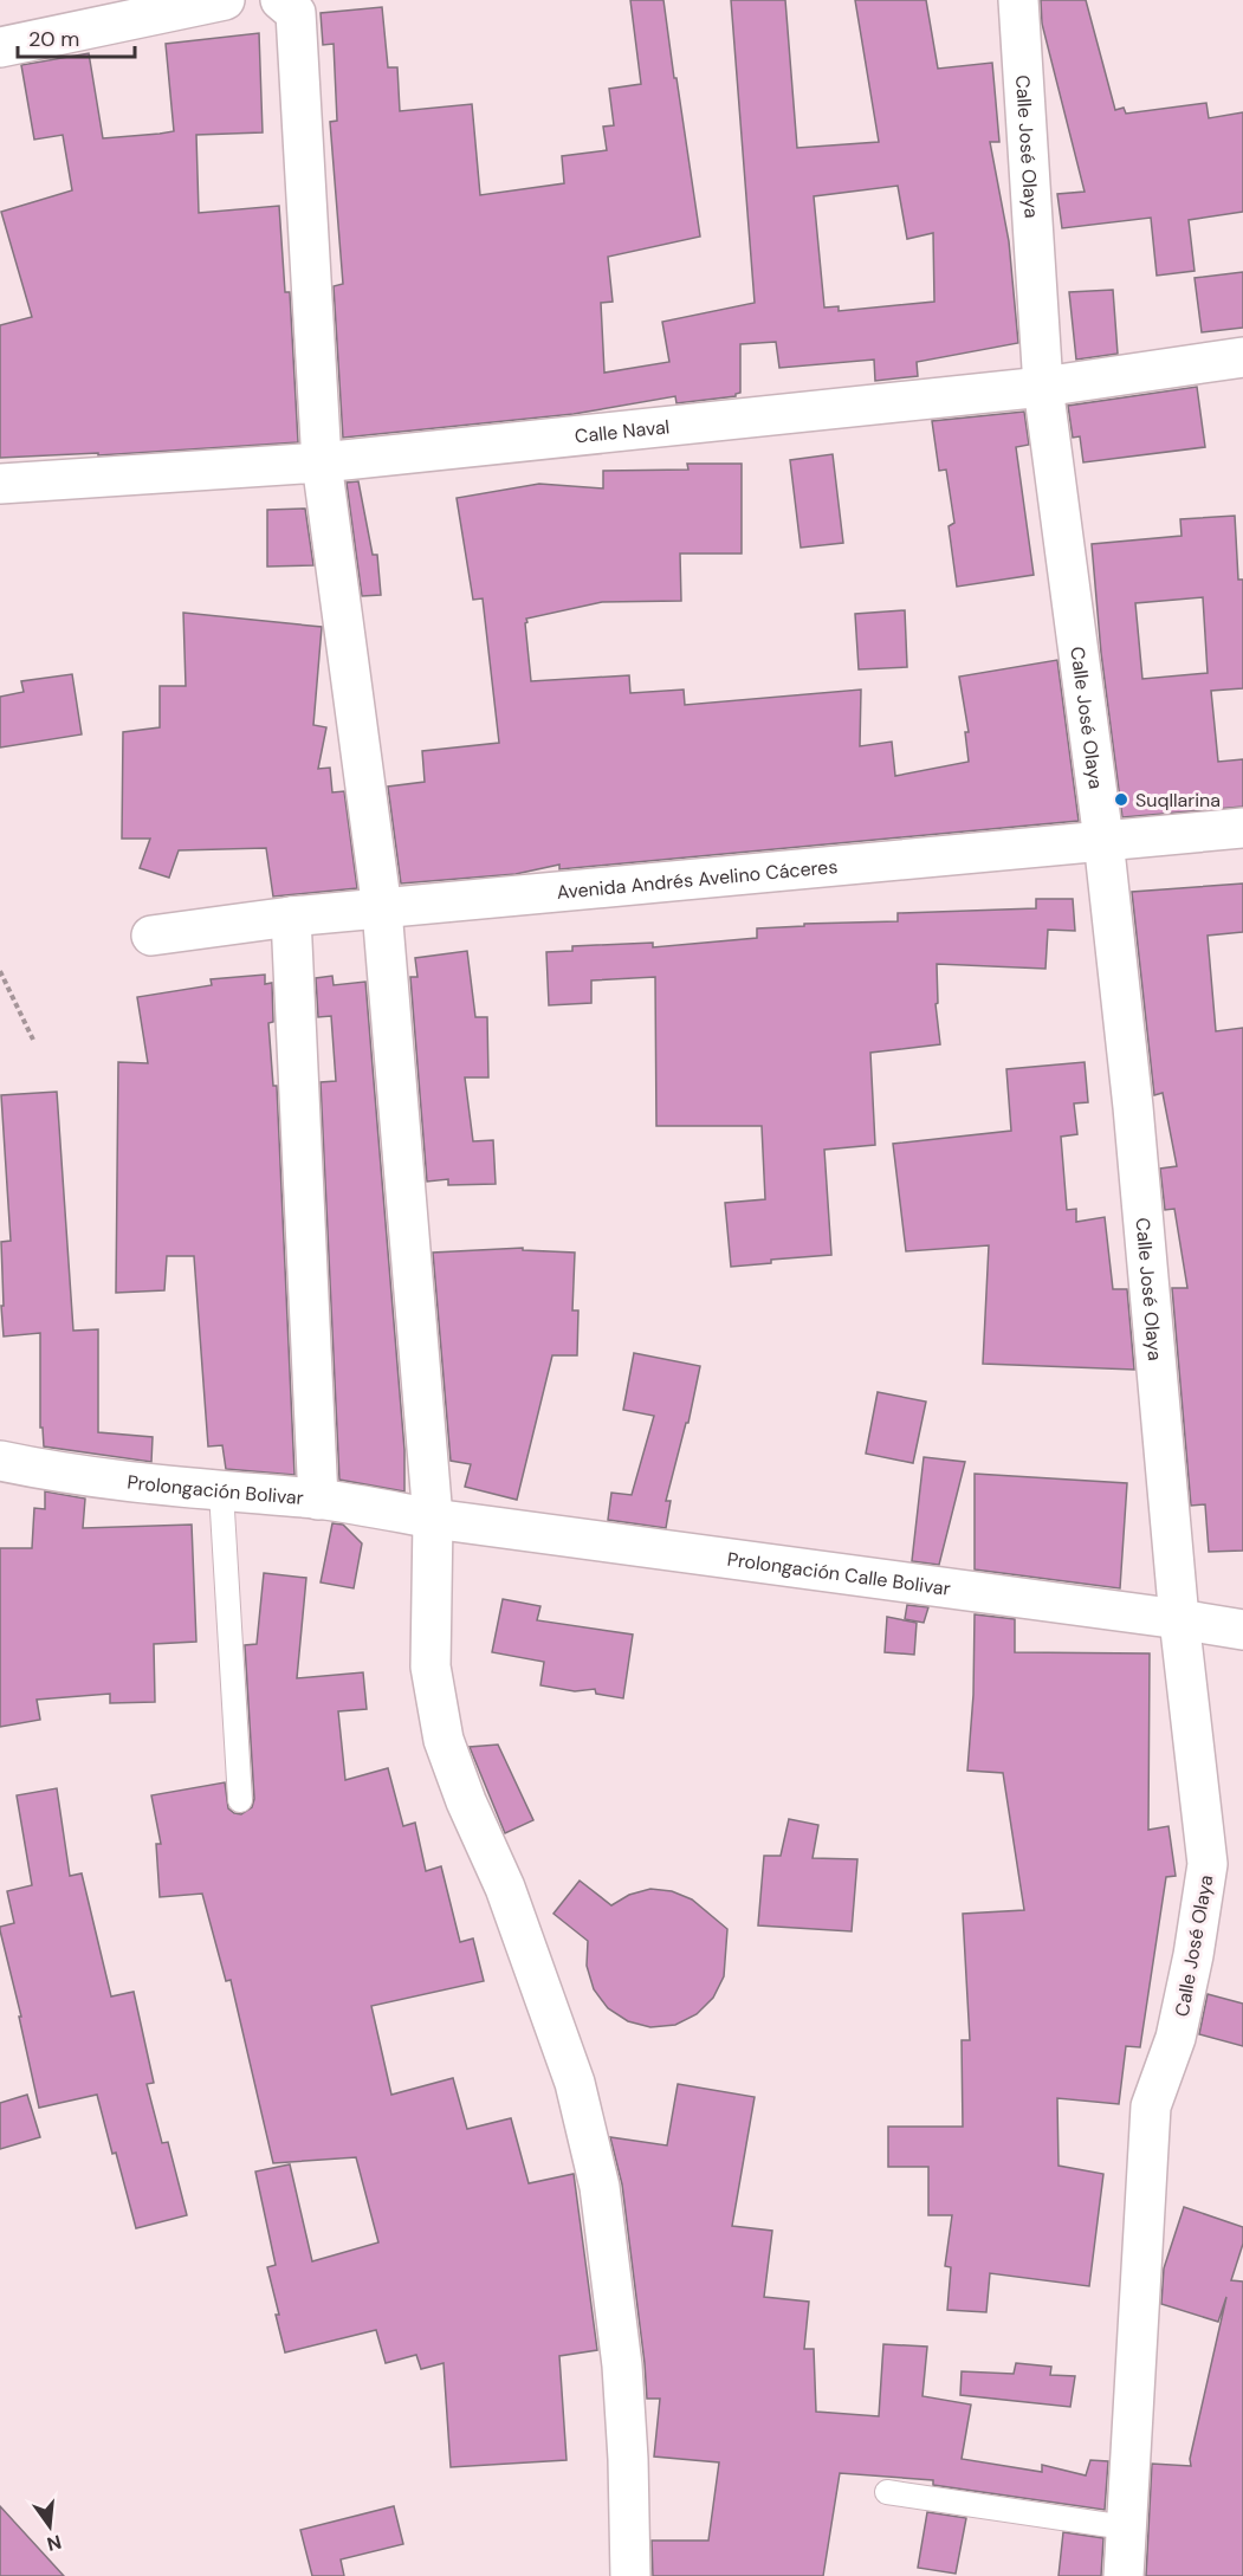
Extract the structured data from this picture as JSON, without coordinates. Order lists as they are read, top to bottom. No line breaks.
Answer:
{"streets":{"street":["Calle José Olaya","Calle Naval","Avenida Andrés Avelino Cáceres","Prolongación Bolivar","Prolongación Calle Bolivar"]},"crossings":[["Calle José Olaya","Calle Naval"],["Calle José Olaya","Avenida Andrés Avelino Cáceres"],["Calle José Olaya","Prolongación Calle Bolivar"],["Prolongación Bolivar","Prolongación Calle Bolivar"]],"places":["Suqllarina"],"scale_bar":"20 m","north":"bottom"}
